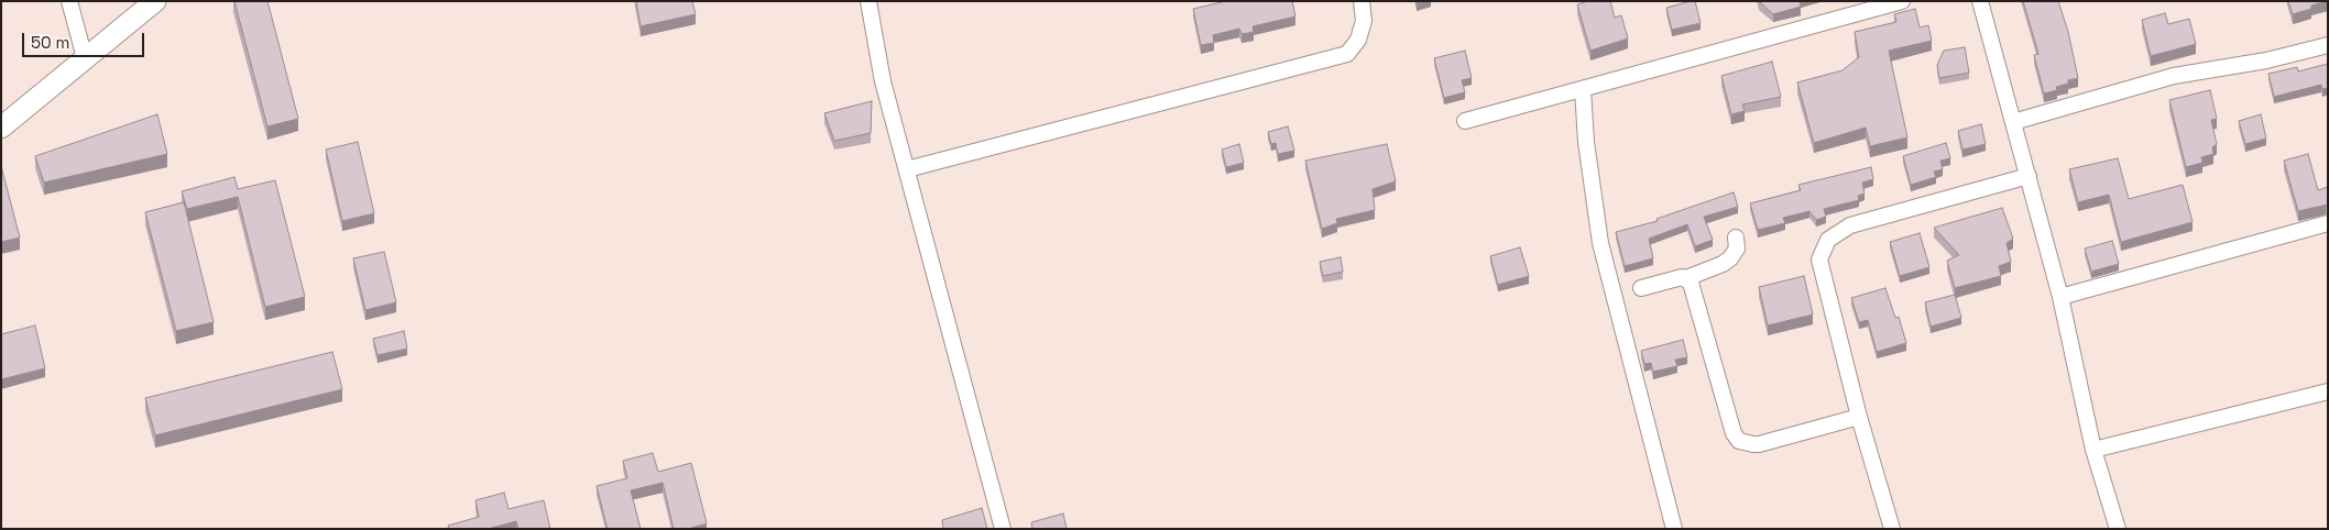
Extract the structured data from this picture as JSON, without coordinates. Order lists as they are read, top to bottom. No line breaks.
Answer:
{"scale_bar":"50 m"}
